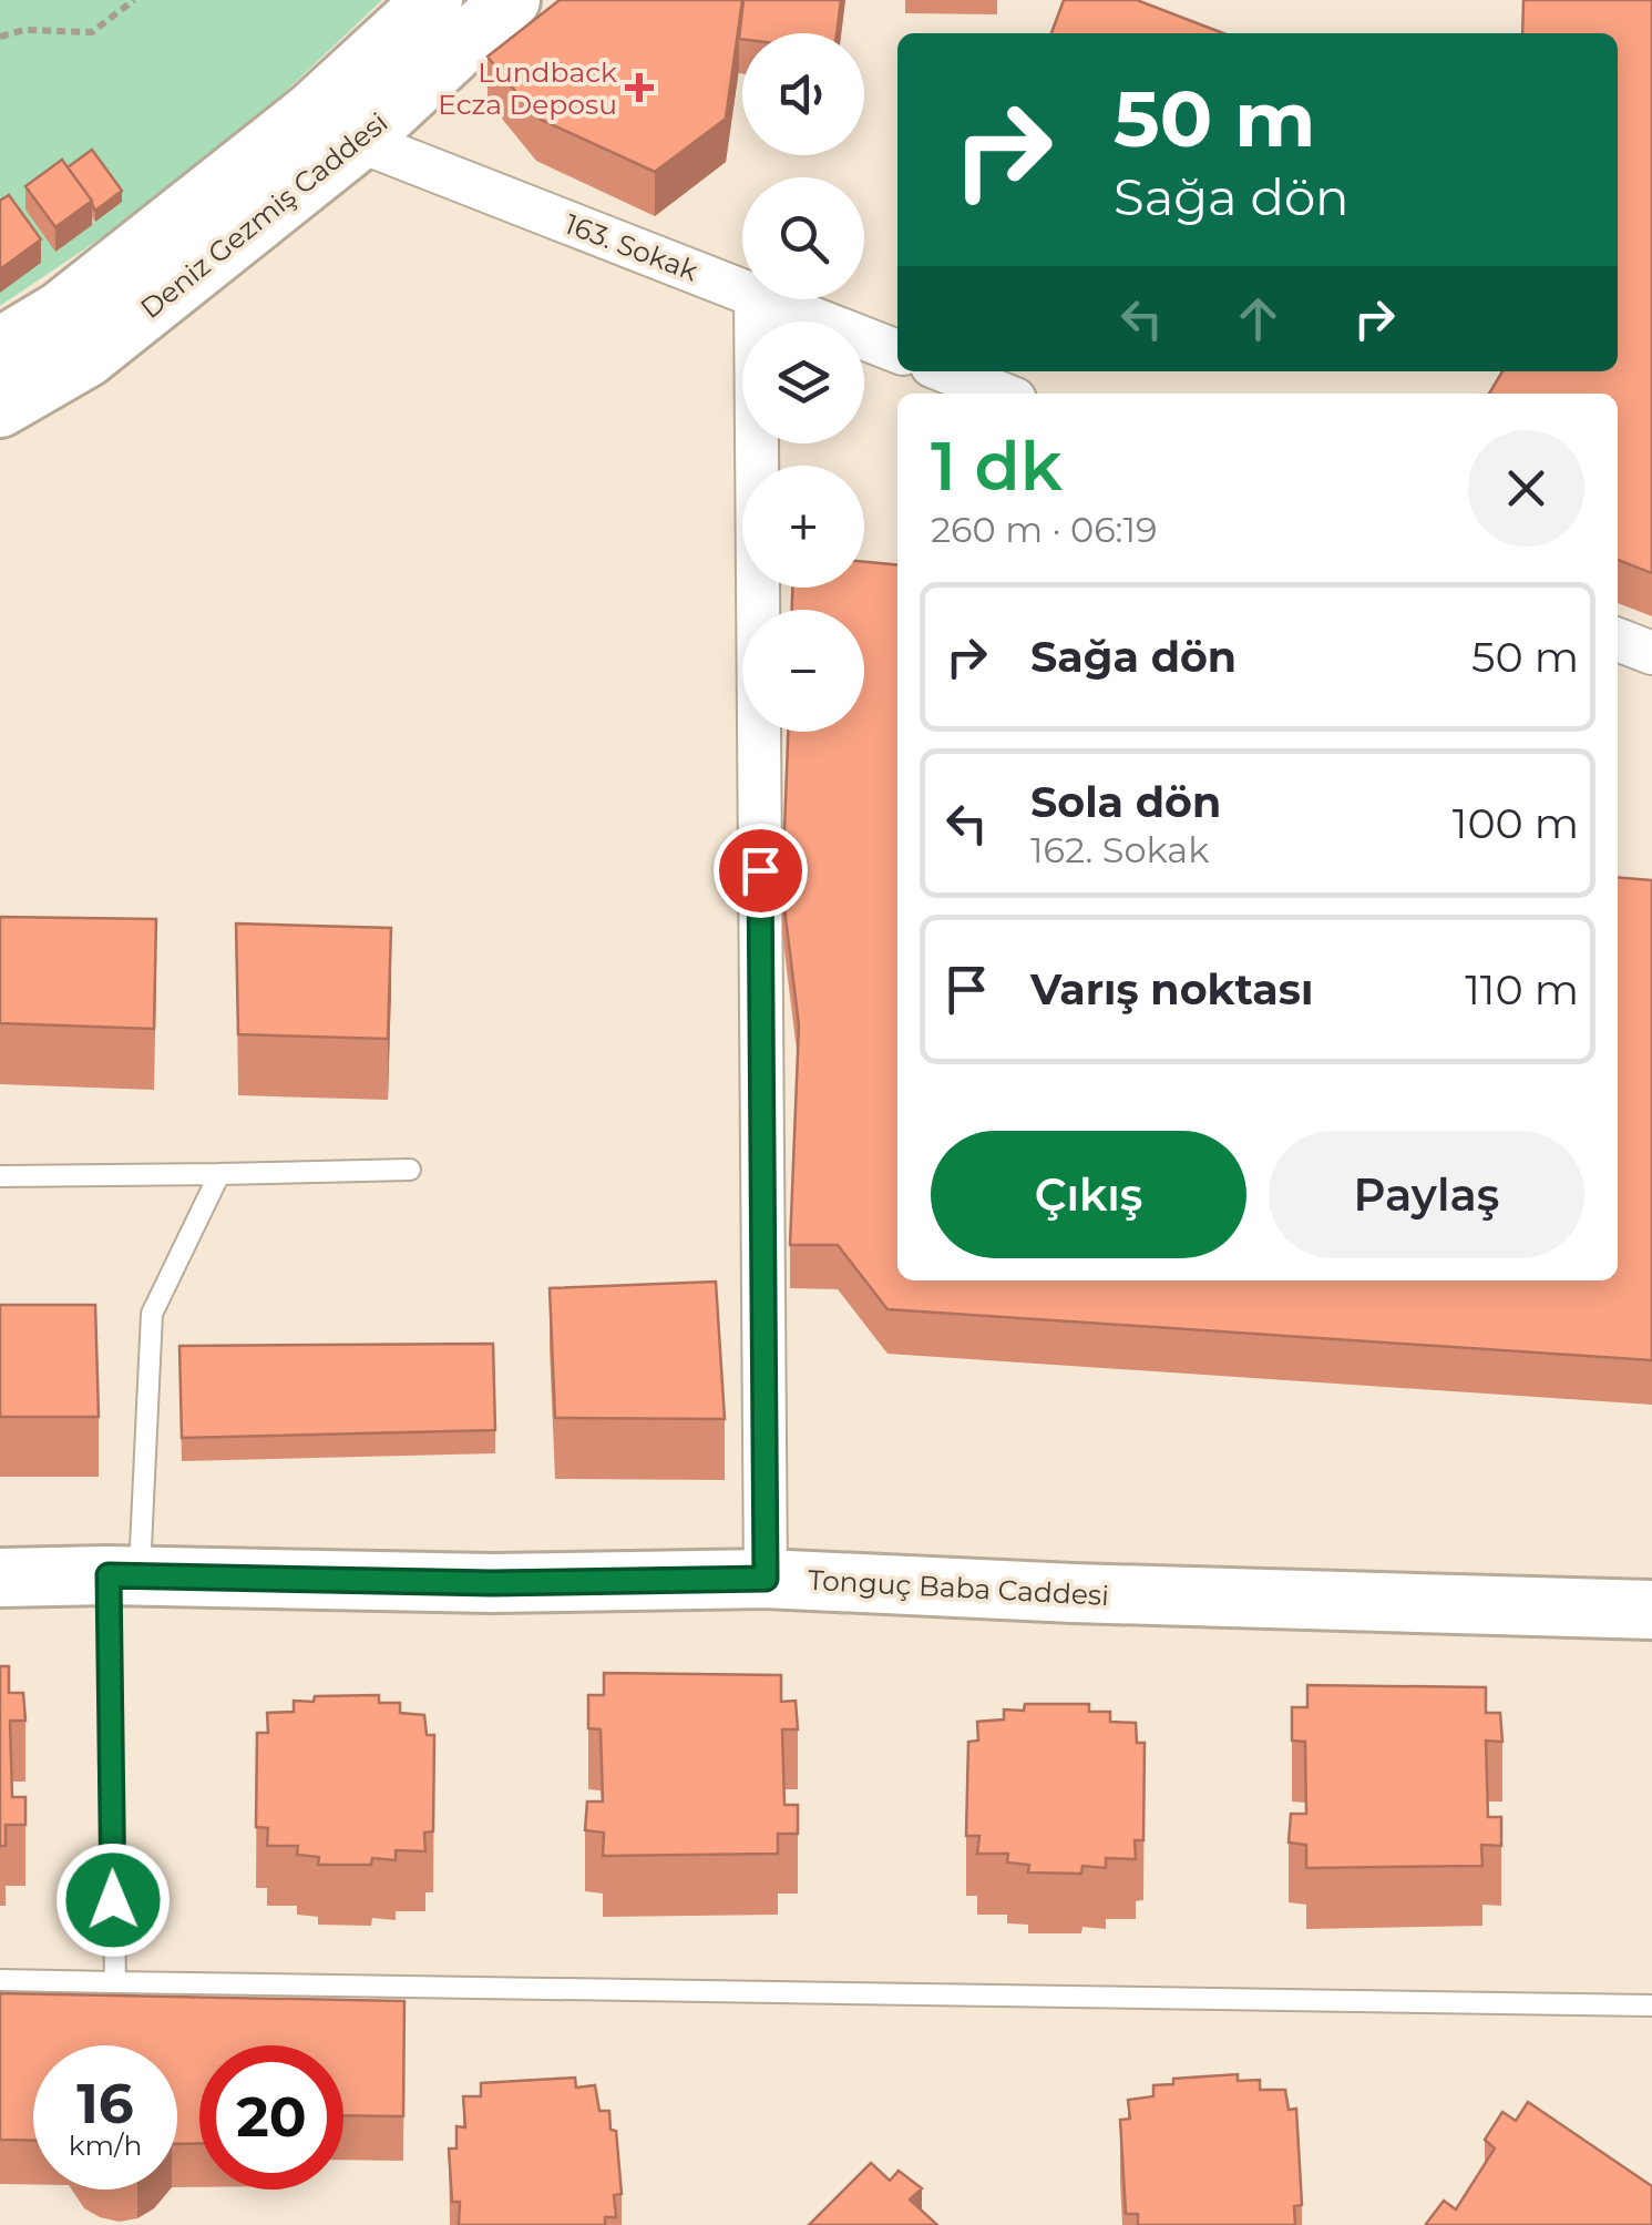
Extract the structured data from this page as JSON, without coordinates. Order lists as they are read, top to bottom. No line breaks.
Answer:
{"streets":{"street":["Deniz Gezmiş Caddesi","163. Sokak","Tonguç Baba Caddesi"]},"crossings":[["Deniz Gezmiş Caddesi","163. Sokak"]],"places":{"health":["Lundback Ecza Deposu"]},"page":{"map_buttons":["+","−"],"turn":["50 m","Sağa dön"],"heading":["1 dk","260 m · 06:19"],"list":[{"name":"Sağa dön","value":"50 m"},{"name":"Sola dön","note":"162. Sokak","value":"100 m"},{"name":"Varış noktası","value":"110 m"}],"buttons":["Çıkış","Paylaş"],"speed":"16 km/h","limit":"20"}}
